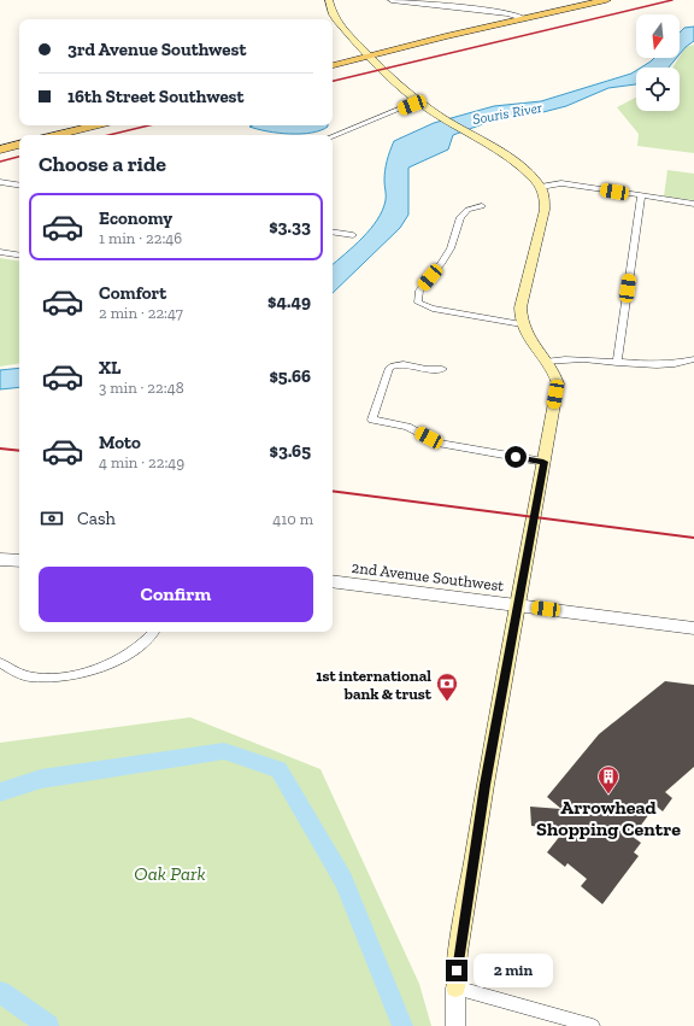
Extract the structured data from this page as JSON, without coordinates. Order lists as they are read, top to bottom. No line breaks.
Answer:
{"streets":{"street":["2nd Avenue Southwest"]},"water":["Souris River"],"parks":["Oak Park"],"places":{"bank":["1st international bank & trust"],"building":["Arrowhead Shopping Centre"]},"north":"bottom","page":{"banner":["3rd Avenue Southwest","16th Street Southwest"],"heading":"Choose a ride","list":[{"name":"Economy","note":"1 min · 22:46","value":"$3.33"},{"name":"Comfort","note":"2 min · 22:47","value":"$4.49"},{"name":"XL","note":"3 min · 22:48","value":"$5.66"},{"name":"Moto","note":"4 min · 22:49","value":"$3.65"}],"pay":["Cash","410 m"],"buttons":"Confirm","bubble":"2 min"}}
